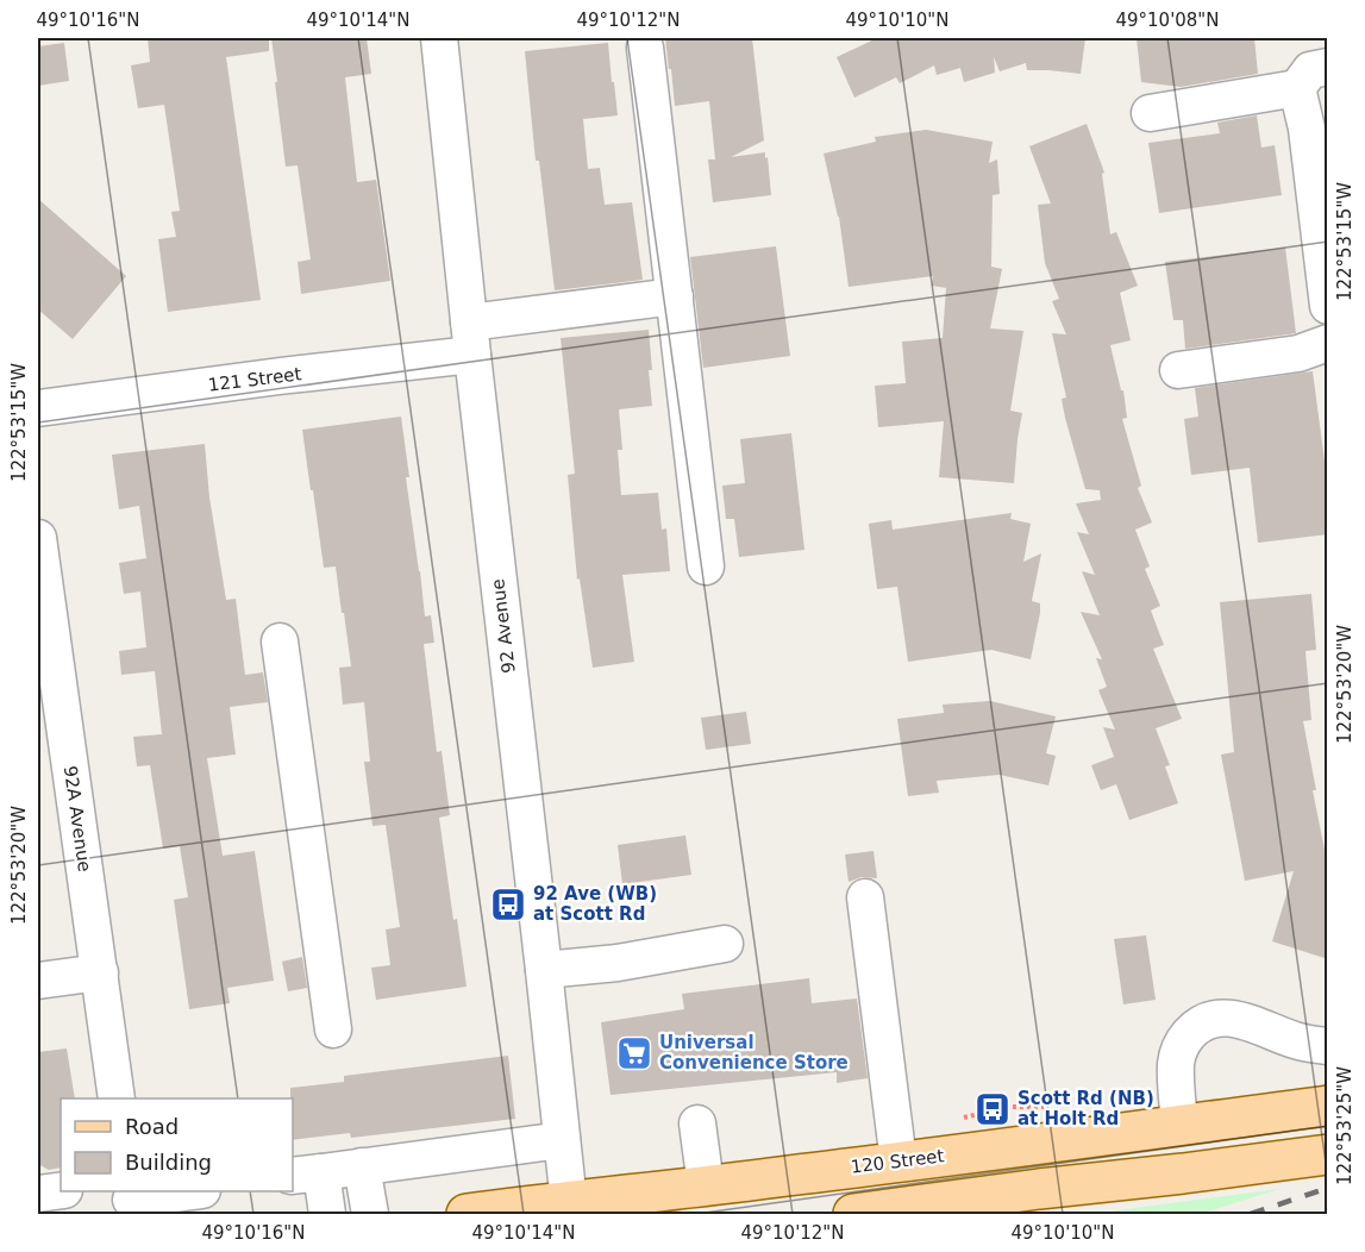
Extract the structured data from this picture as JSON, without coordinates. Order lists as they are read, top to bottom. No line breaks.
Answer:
{"streets":{"main road":["120 Street"],"street":["121 Street","92 Avenue","92A Avenue"]},"crossings":[["121 Street","92 Avenue"],["92 Avenue","120 Street"]],"places":{"bus stop":["92 Ave (WB) at Scott Rd","Scott Rd (NB) at Holt Rd"],"supermarket":["Universal Convenience Store"]},"legend":["Road","Building"],"coordinates":["49°10'16\"N","49°10'14\"N","49°10'12\"N","49°10'10\"N","49°10'08\"N","122°53'15\"W","122°53'20\"W","122°53'25\"W"]}
